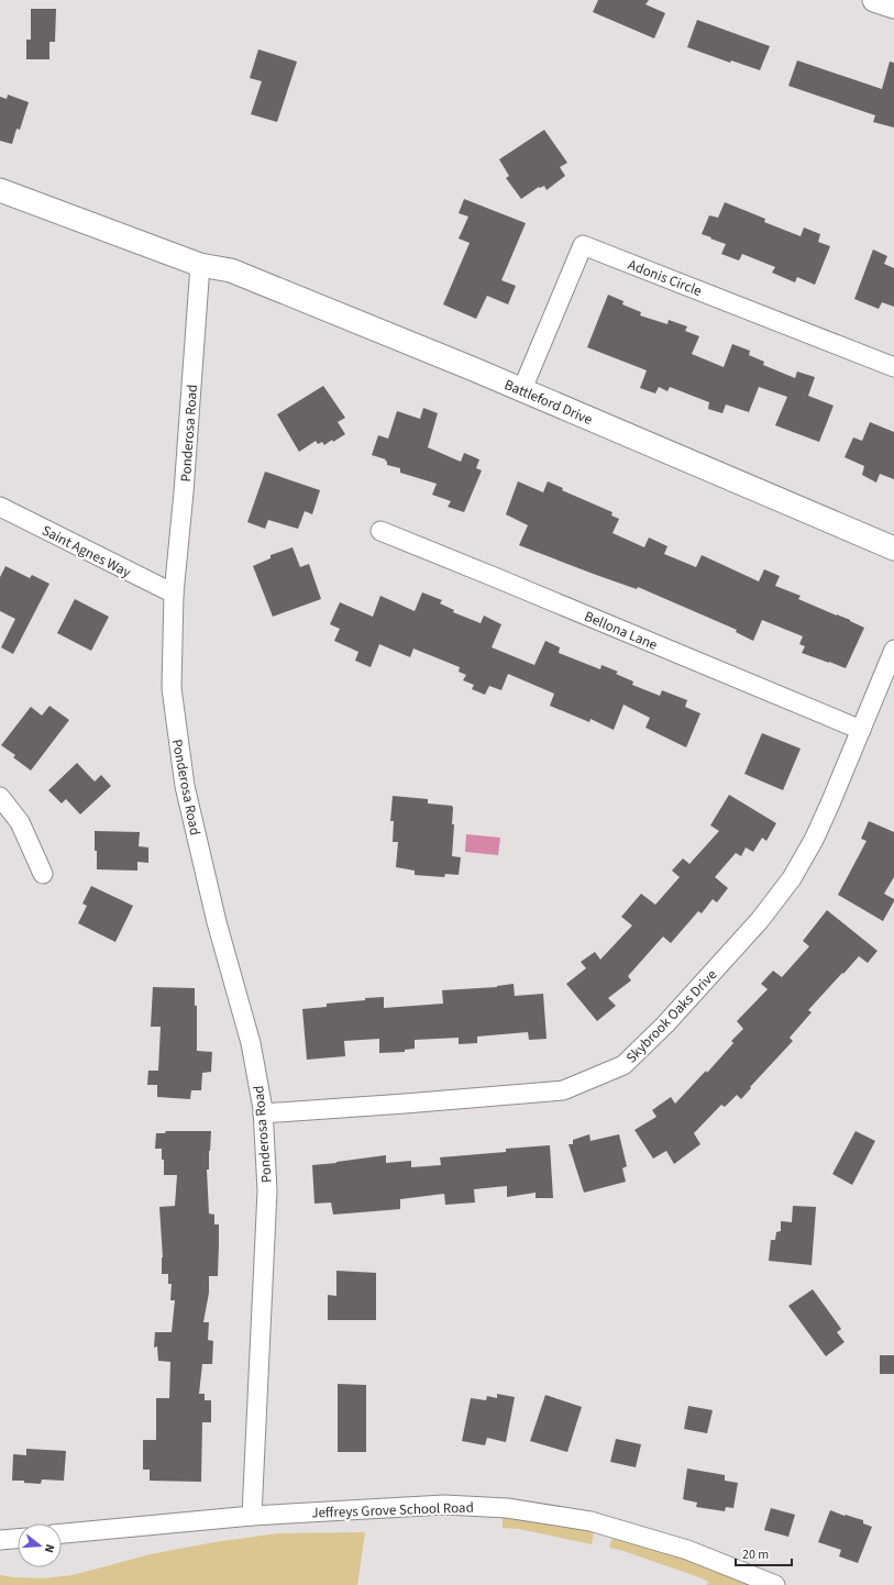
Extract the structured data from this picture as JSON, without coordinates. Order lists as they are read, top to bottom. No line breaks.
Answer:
{"streets":{"street":["Adonis Circle","Battleford Drive","Ponderosa Road","Saint Agnes Way","Bellona Lane","Skybrook Oaks Drive","Jeffreys Grove School Road"]},"crossings":[["Adonis Circle","Battleford Drive"],["Battleford Drive","Ponderosa Road"],["Ponderosa Road","Saint Agnes Way"],["Ponderosa Road","Skybrook Oaks Drive"],["Ponderosa Road","Jeffreys Grove School Road"],["Bellona Lane","Skybrook Oaks Drive"]],"scale_bar":"20 m","north":"right"}
